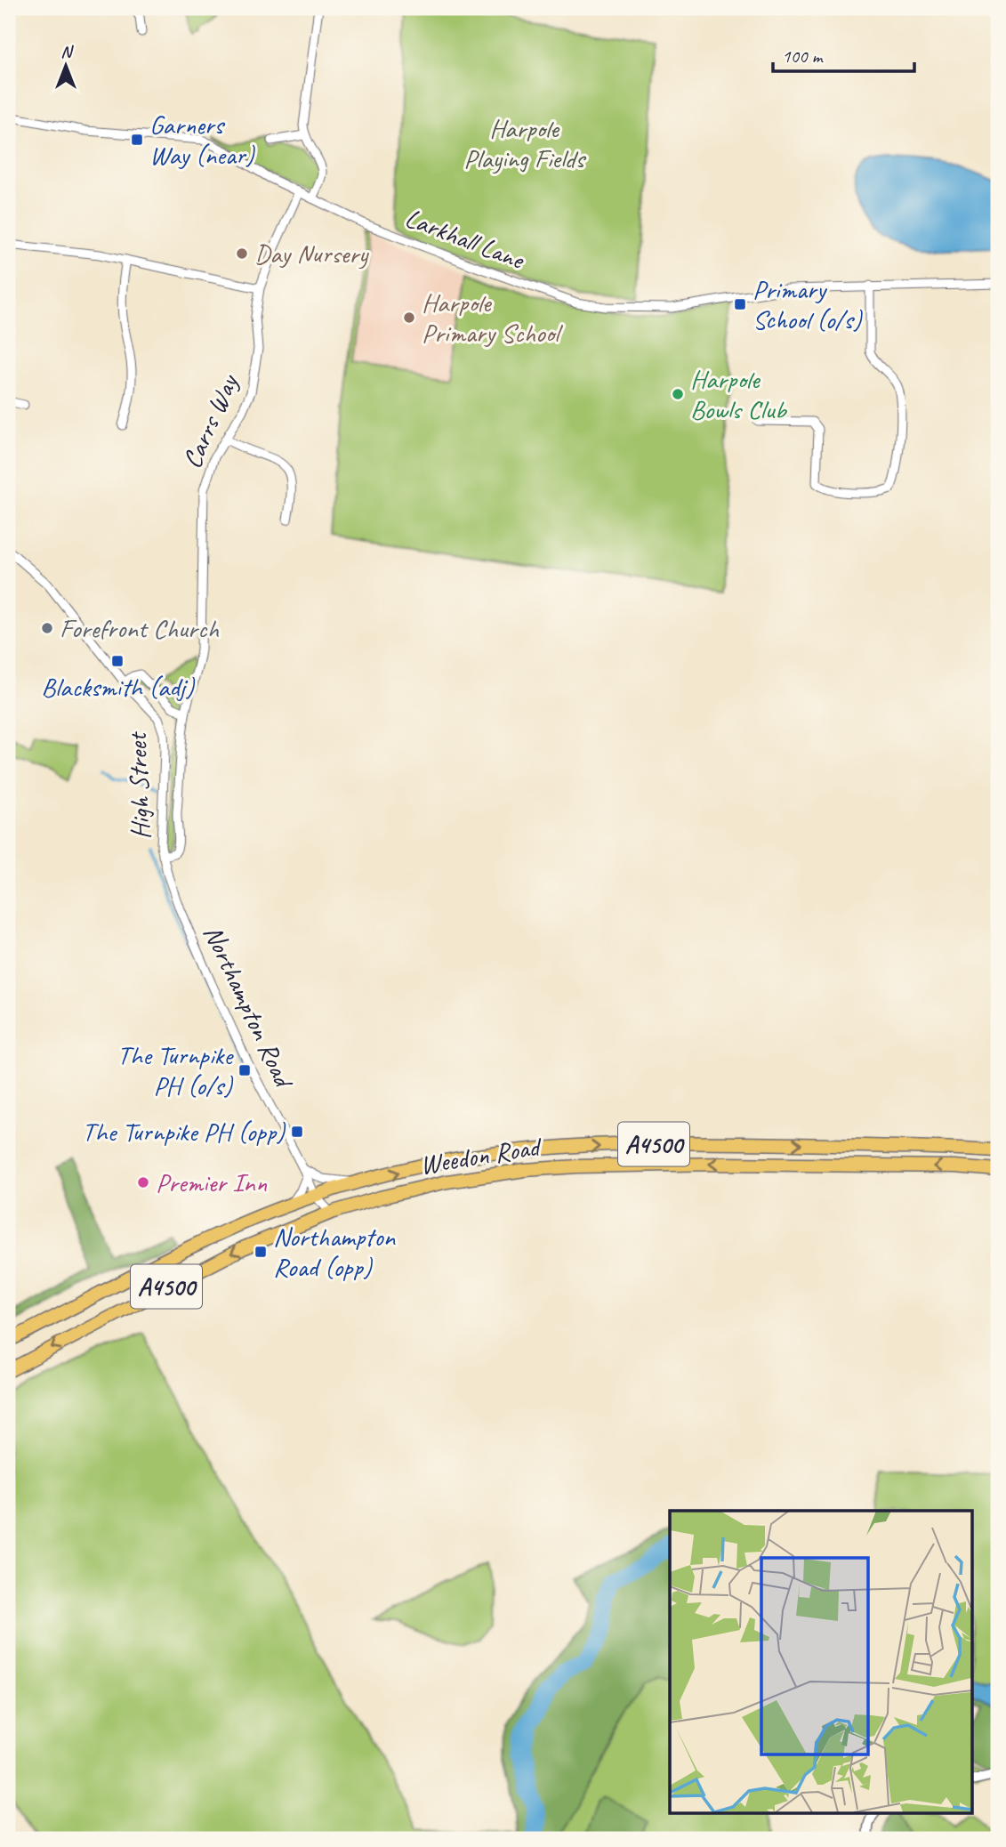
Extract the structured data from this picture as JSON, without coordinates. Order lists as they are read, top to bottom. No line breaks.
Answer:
{"streets":{"highway":["A4500","Weedon Road"],"street":["Larkhall Lane","Carrs Way","High Street","Northampton Road"]},"crossings":[["Larkhall Lane","Carrs Way"],["Carrs Way","High Street"],["Carrs Way","Northampton Road"],["High Street","Northampton Road"],["Northampton Road","Weedon Road"]],"parks":["Harpole Playing Fields"],"places":{"transit":["Garners Way (near)","Primary School (o/s)","Blacksmith (adj)","The Turnpike PH (o/s)","The Turnpike PH (opp)","Northampton Road (opp)"],"other":["Day Nursery","Harpole Primary School","Harpole Bowls Club","Forefront Church","Premier Inn"]},"scale_bar":"100 m","north":"top"}
